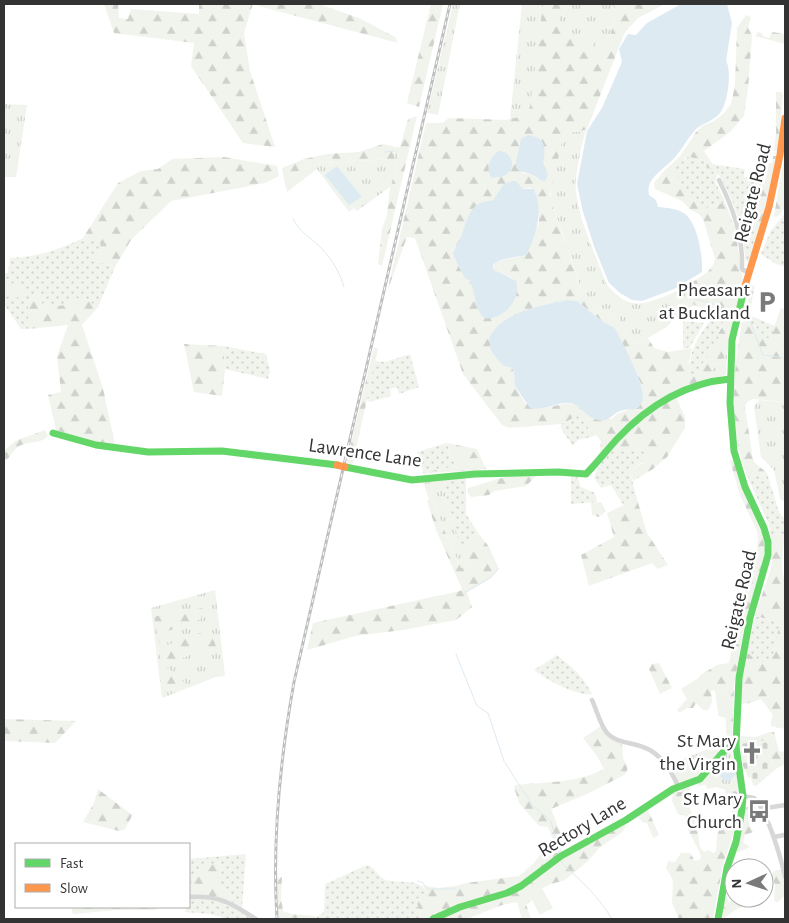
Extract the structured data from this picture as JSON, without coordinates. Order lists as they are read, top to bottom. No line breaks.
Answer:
{"streets":{"street":["Reigate Road","Lawrence Lane","Rectory Lane"]},"crossings":[["Reigate Road","Lawrence Lane"],["Reigate Road","Rectory Lane"]],"places":{"parking":["Pheasant at Buckland"],"church":["St Mary the Virgin"],"bus stop":["St Mary Church"]},"legend":["Fast","Slow"],"north":"left"}
